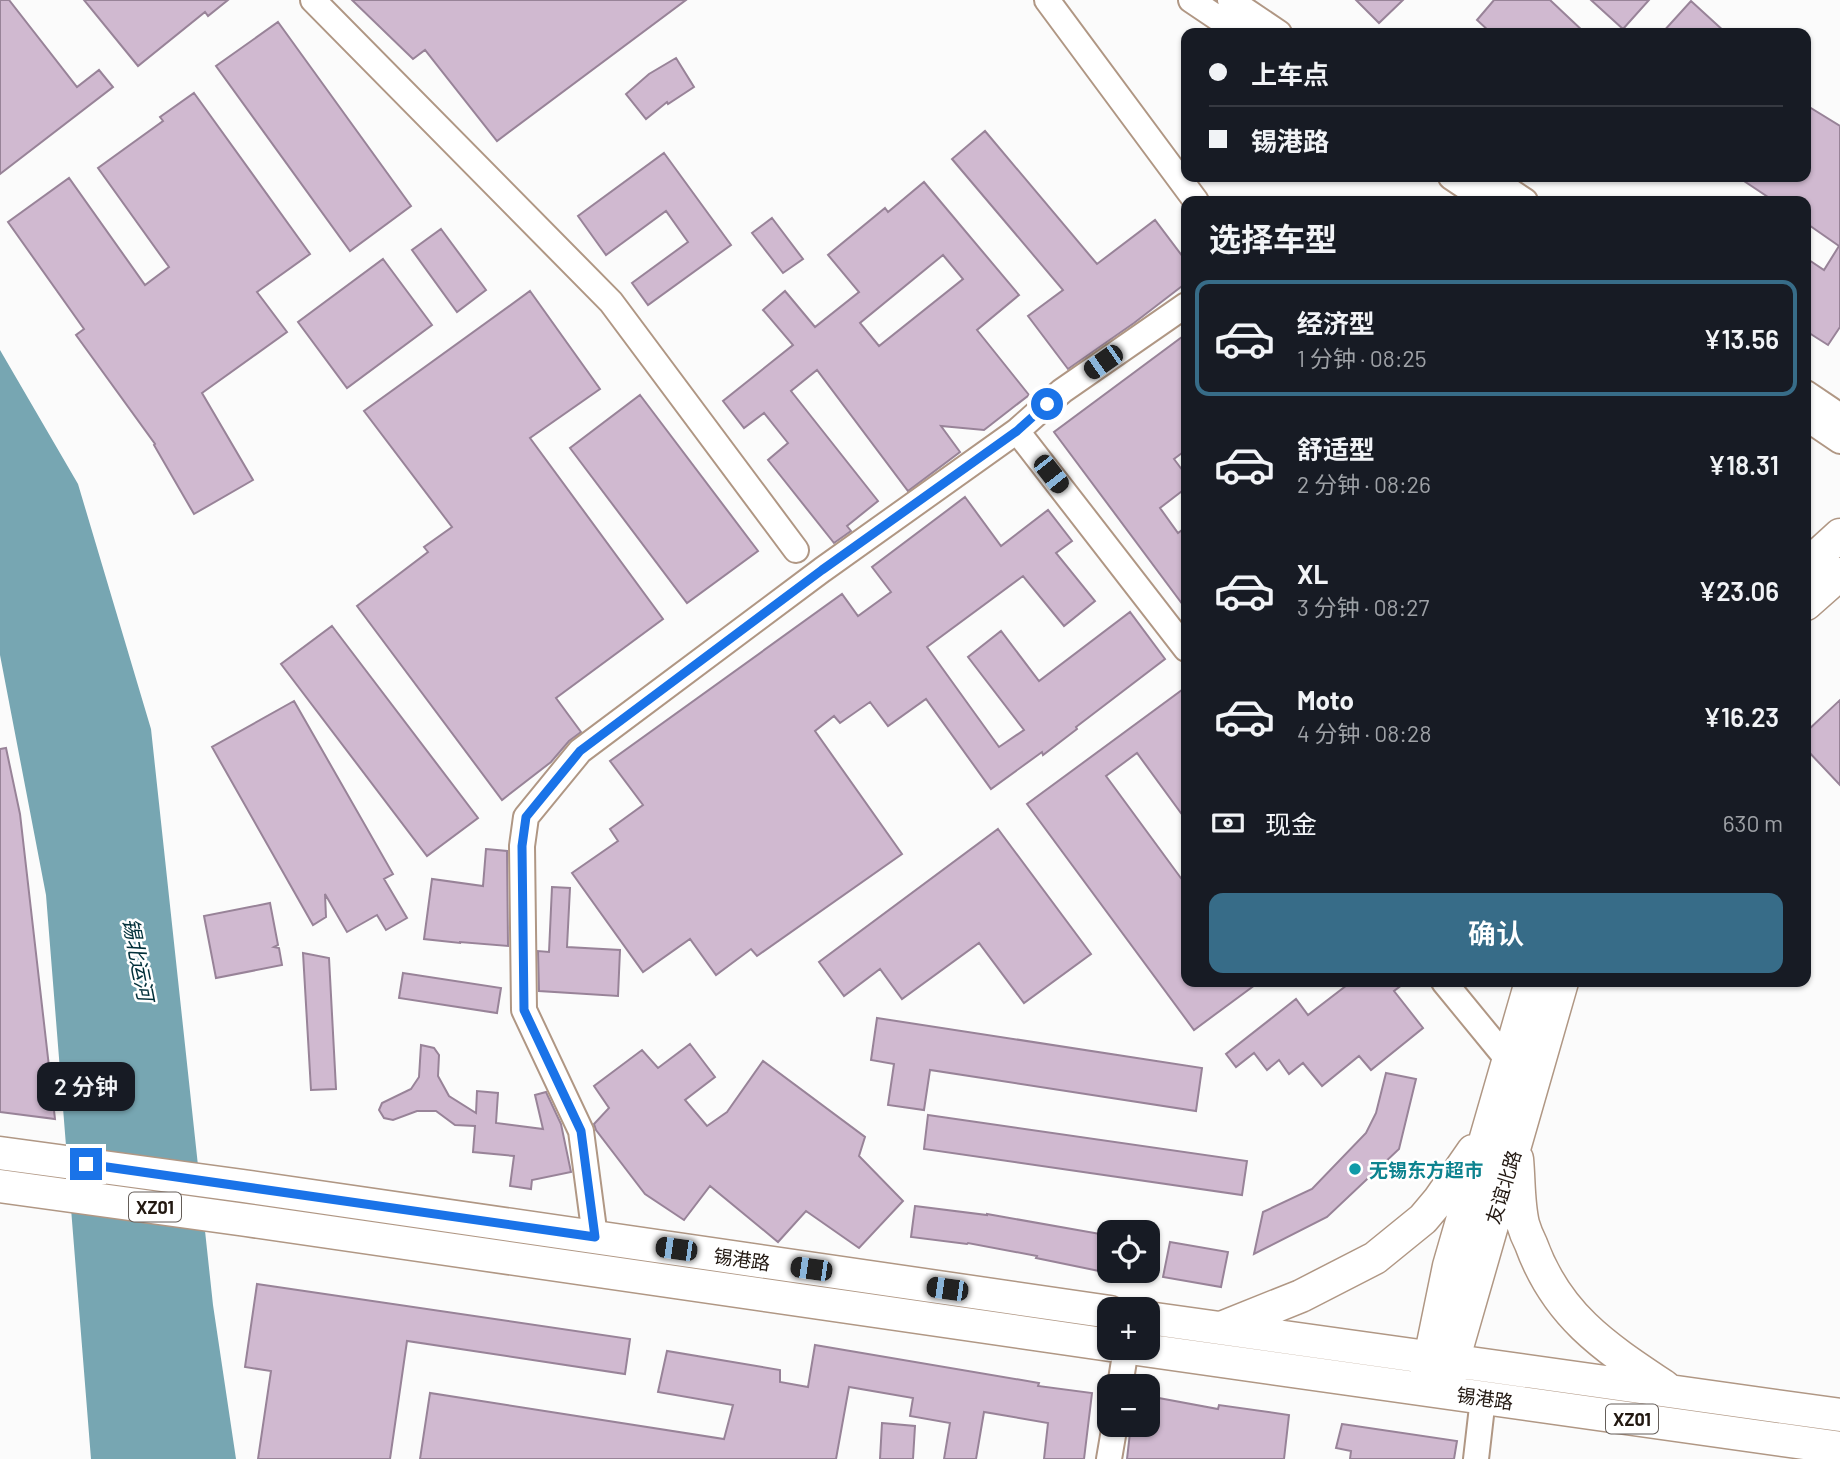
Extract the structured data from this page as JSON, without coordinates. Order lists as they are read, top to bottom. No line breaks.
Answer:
{"streets":{"main road":["友谊北路","XZ01","锡港路"]},"crossings":[["友谊北路","锡港路"]],"water":["锡北运河"],"places":["无锡东方超市"],"page":{"banner":["上车点","锡港路"],"heading":"选择车型","list":[{"name":"经济型","note":"1 分钟 · 08:25","value":"¥13.56"},{"name":"舒适型","note":"2 分钟 · 08:26","value":"¥18.31"},{"name":"XL","note":"3 分钟 · 08:27","value":"¥23.06"},{"name":"Moto","note":"4 分钟 · 08:28","value":"¥16.23"}],"pay":["现金","630 m"],"buttons":"确认","bubble":"2 分钟","map_buttons":["+","−"]}}
